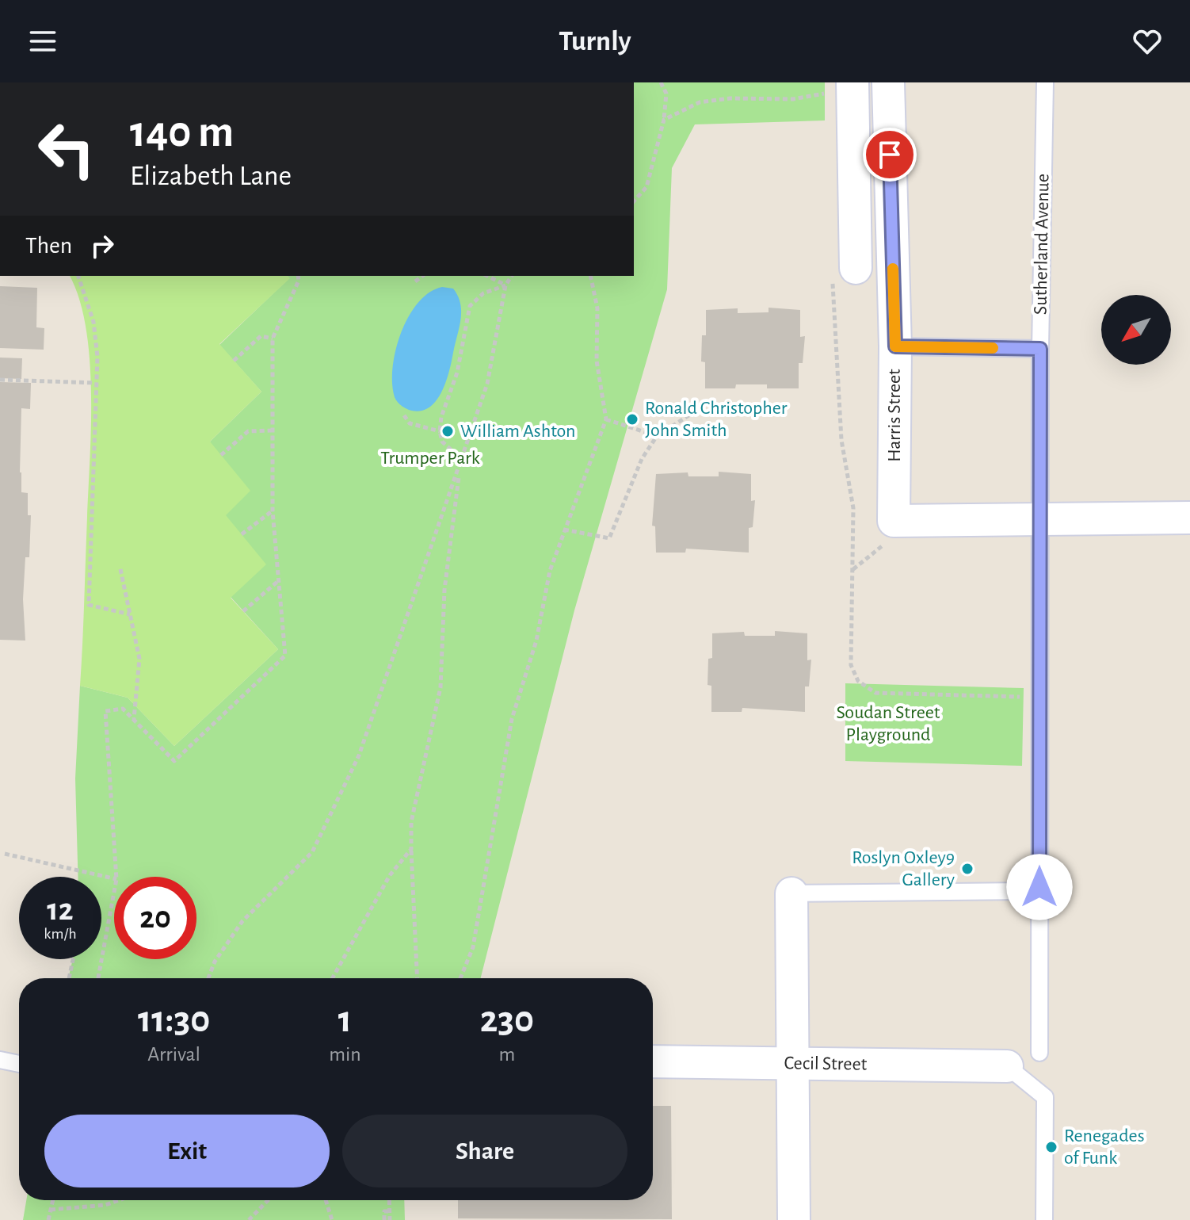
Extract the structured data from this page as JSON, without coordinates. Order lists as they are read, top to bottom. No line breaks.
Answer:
{"streets":{"street":["Harris Street","Cecil Street"],"lane":["Sutherland Avenue"]},"parks":["Trumper Park","Soudan Street Playground"],"places":["Ronald Christopher John Smith","William Ashton","Roslyn Oxley9 Gallery","Renegades of Funk"],"north":"bottom left","page":{"header":"Turnly","turn":["140 m","Elizabeth Lane"],"then":"Then","speed":"12 km/h","limit":"20","eta":["11:30","Arrival","1","min","230","m"],"buttons":["Exit","Share"]}}
